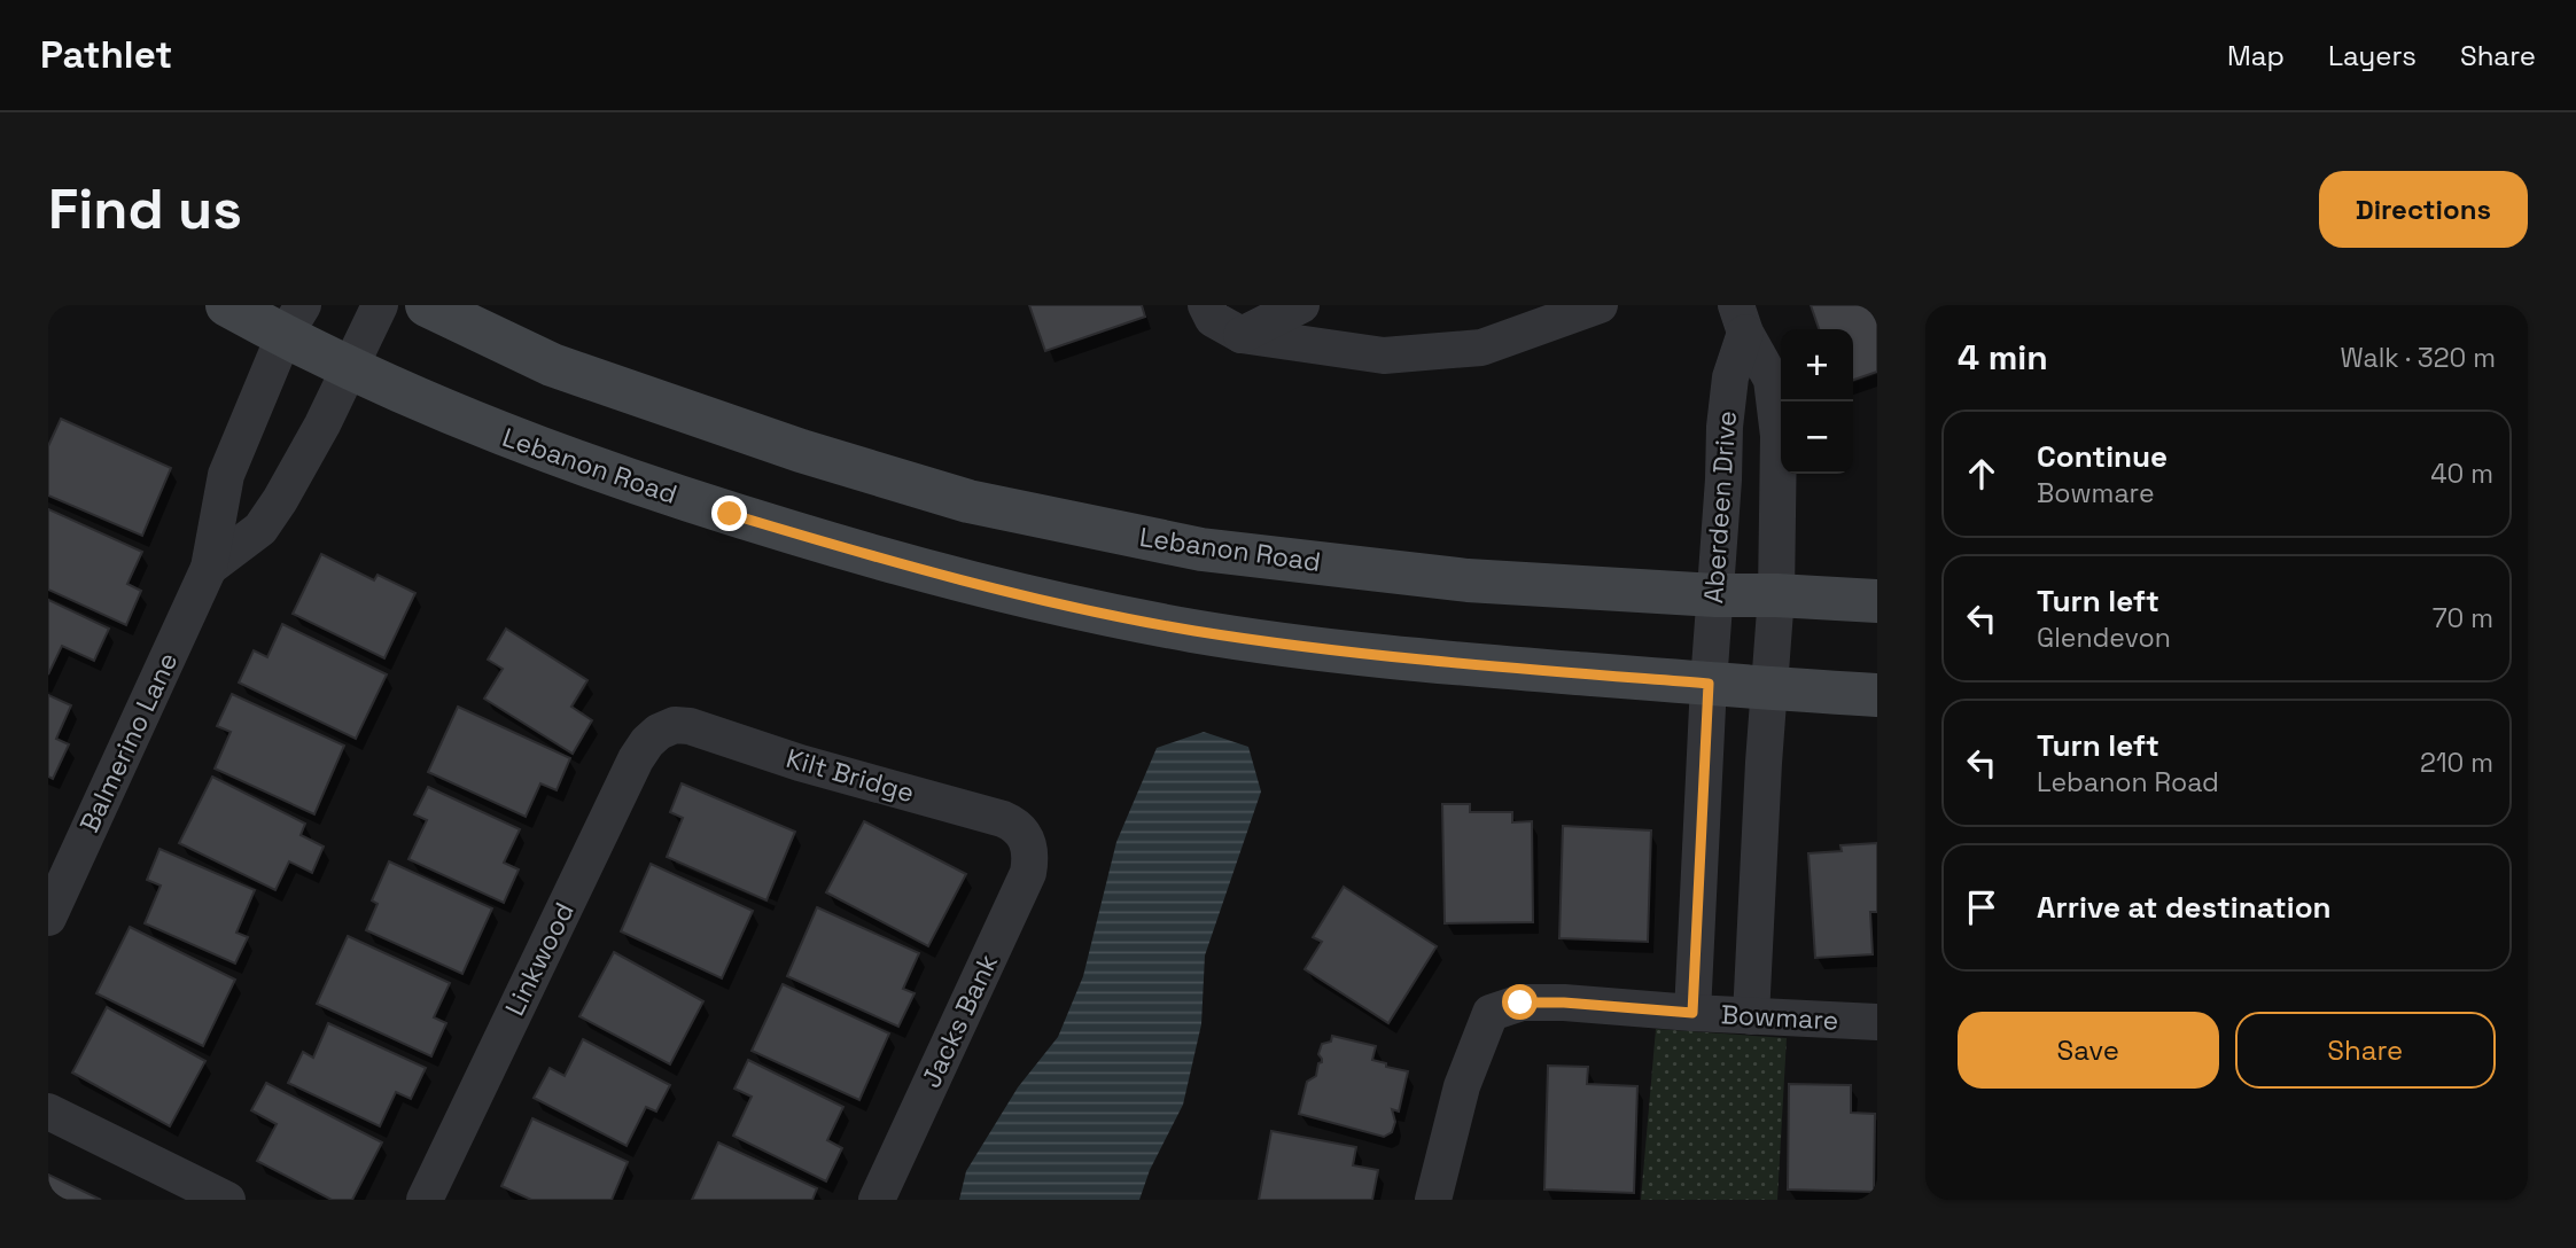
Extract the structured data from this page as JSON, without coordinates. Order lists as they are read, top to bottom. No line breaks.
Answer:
{"streets":{"main road":["Lebanon Road"],"street":["Aberdeen Drive","Balmerino Lane","Kilt Bridge","Linkwood","Bowmare","Jacks Bank"]},"crossings":[["Lebanon Road","Aberdeen Drive"],["Lebanon Road","Balmerino Lane"],["Aberdeen Drive","Bowmare"],["Kilt Bridge","Linkwood"],["Kilt Bridge","Jacks Bank"]],"page":{"header":"Pathlet","nav":["Map","Layers","Share"],"buttons":["Directions",["Save","Share"]],"title":"Find us","heading":["4 min","Walk · 320 m"],"map_buttons":["+","−"],"list":[["Continue","Bowmare","40 m"],["Turn left","Glendevon","70 m"],["Turn left","Lebanon Road","210 m"],"Arrive at destination"]}}
